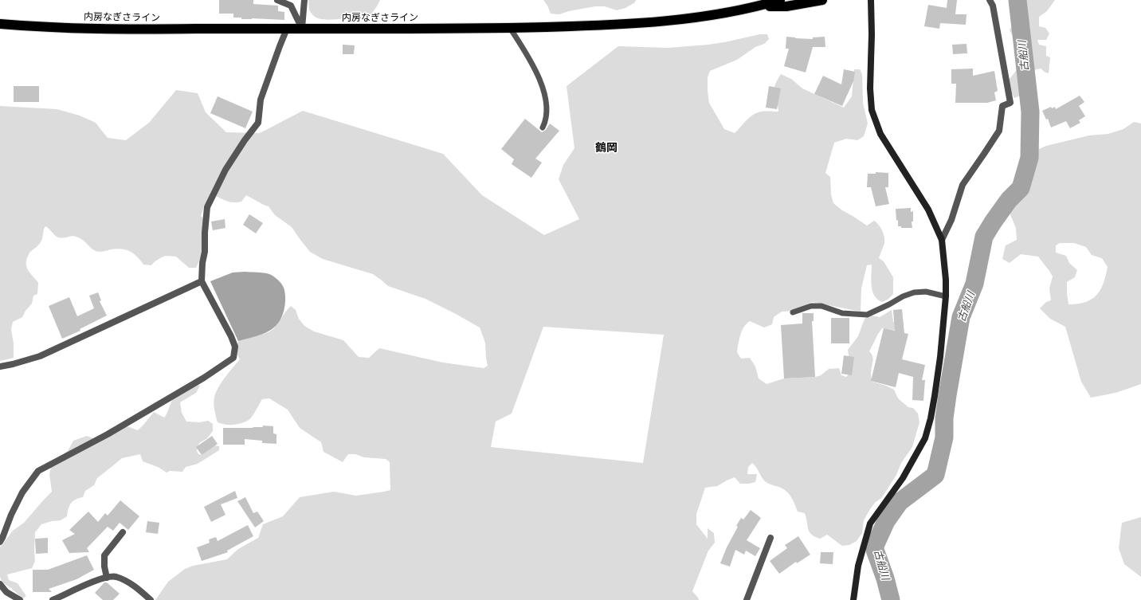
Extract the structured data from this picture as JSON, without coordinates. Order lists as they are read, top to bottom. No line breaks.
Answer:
{"streets":{"highway":["内房なぎさライン"]},"districts":["鶴岡"],"water":["古船川"]}
